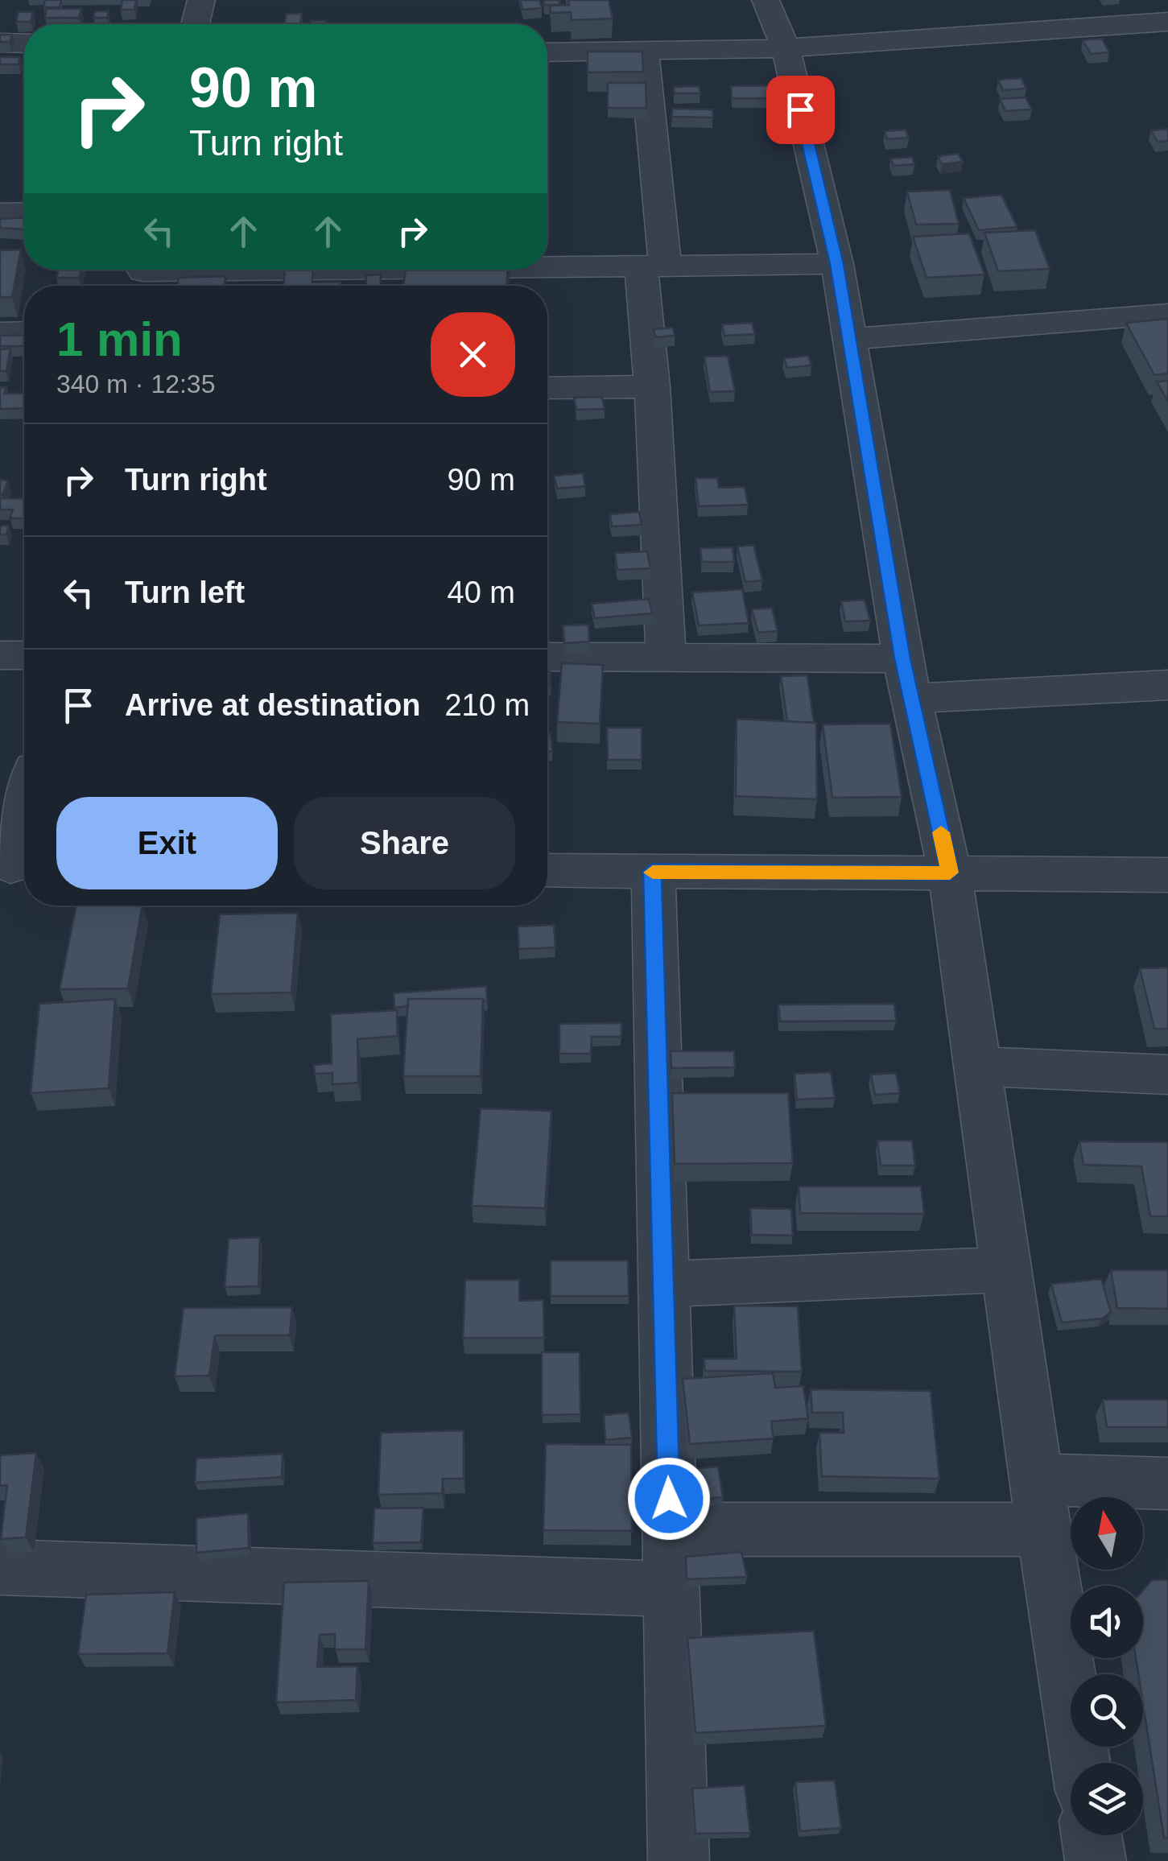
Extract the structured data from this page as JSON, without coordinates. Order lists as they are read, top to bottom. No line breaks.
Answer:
{"north":"top","page":{"turn":["90 m","Turn right"],"heading":["1 min","340 m · 12:35"],"list":[{"name":"Turn right","value":"90 m"},{"name":"Turn left","value":"40 m"},{"name":"Arrive at destination","value":"210 m"}],"buttons":["Exit","Share"]}}
